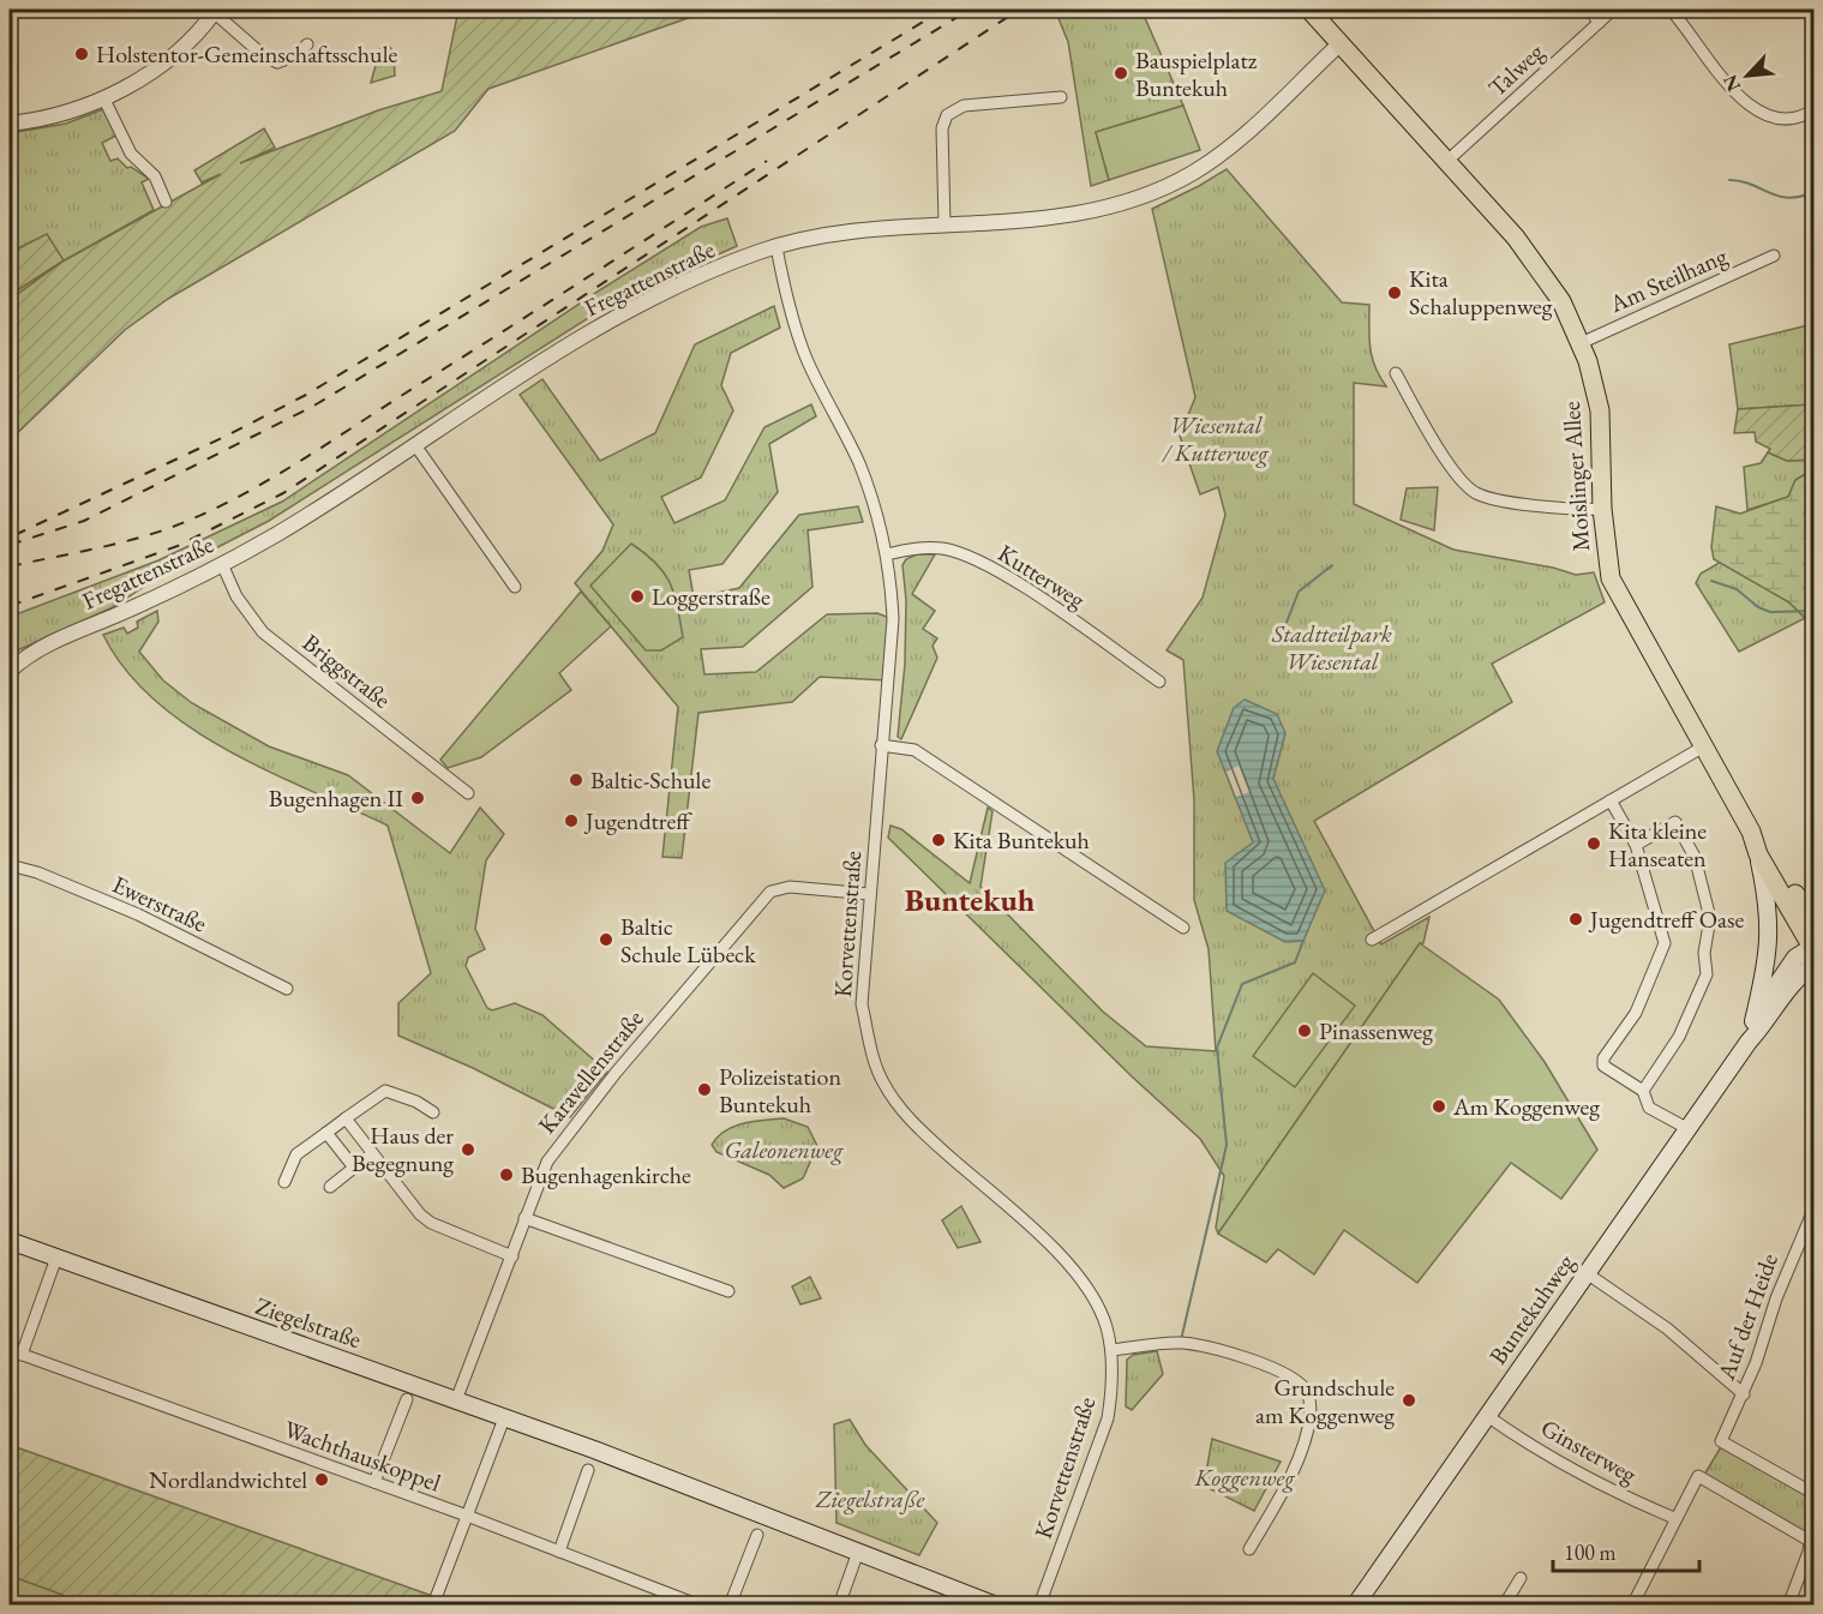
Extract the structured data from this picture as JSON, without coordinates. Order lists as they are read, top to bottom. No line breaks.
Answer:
{"streets":{"main road":["Moislinger Allee","Buntekuhweg","Ziegelstraße"],"street":["Talweg","Fregattenstraße","Am Steilhang","Kutterweg","Briggstraße","Ewerstraße","Korvettenstraße","Karavellenstraße","Auf der Heide","Ginsterweg","Wachthauskoppel"]},"crossings":[["Talweg","Moislinger Allee"],["Fregattenstraße","Moislinger Allee"],["Fregattenstraße","Briggstraße"],["Fregattenstraße","Korvettenstraße"],["Am Steilhang","Moislinger Allee"],["Moislinger Allee","Buntekuhweg"],["Kutterweg","Korvettenstraße"],["Korvettenstraße","Karavellenstraße"],["Karavellenstraße","Ziegelstraße"],["Buntekuhweg","Ginsterweg"]],"districts":["Buntekuh"],"parks":["Wiesental / Kutterweg","Stadtteilpark Wiesental","Galeonenweg","Koggenweg","Ziegelstraße"],"places":["Holstentor-Gemeinschaftsschule","Bauspielplatz Buntekuh","Kita Schaluppenweg","Loggerstraße","Baltic-Schule","Bugenhagen II","Jugendtreff","Kita Buntekuh","Kita kleine Hanseaten","Jugendtreff Oase","Baltic Schule Lübeck","Pinassenweg","Polizeistation Buntekuh","Am Koggenweg","Haus der Begegnung","Bugenhagenkirche","Grundschule am Koggenweg","Nordlandwichtel"],"scale_bar":"100 m","north":"bottom left"}
